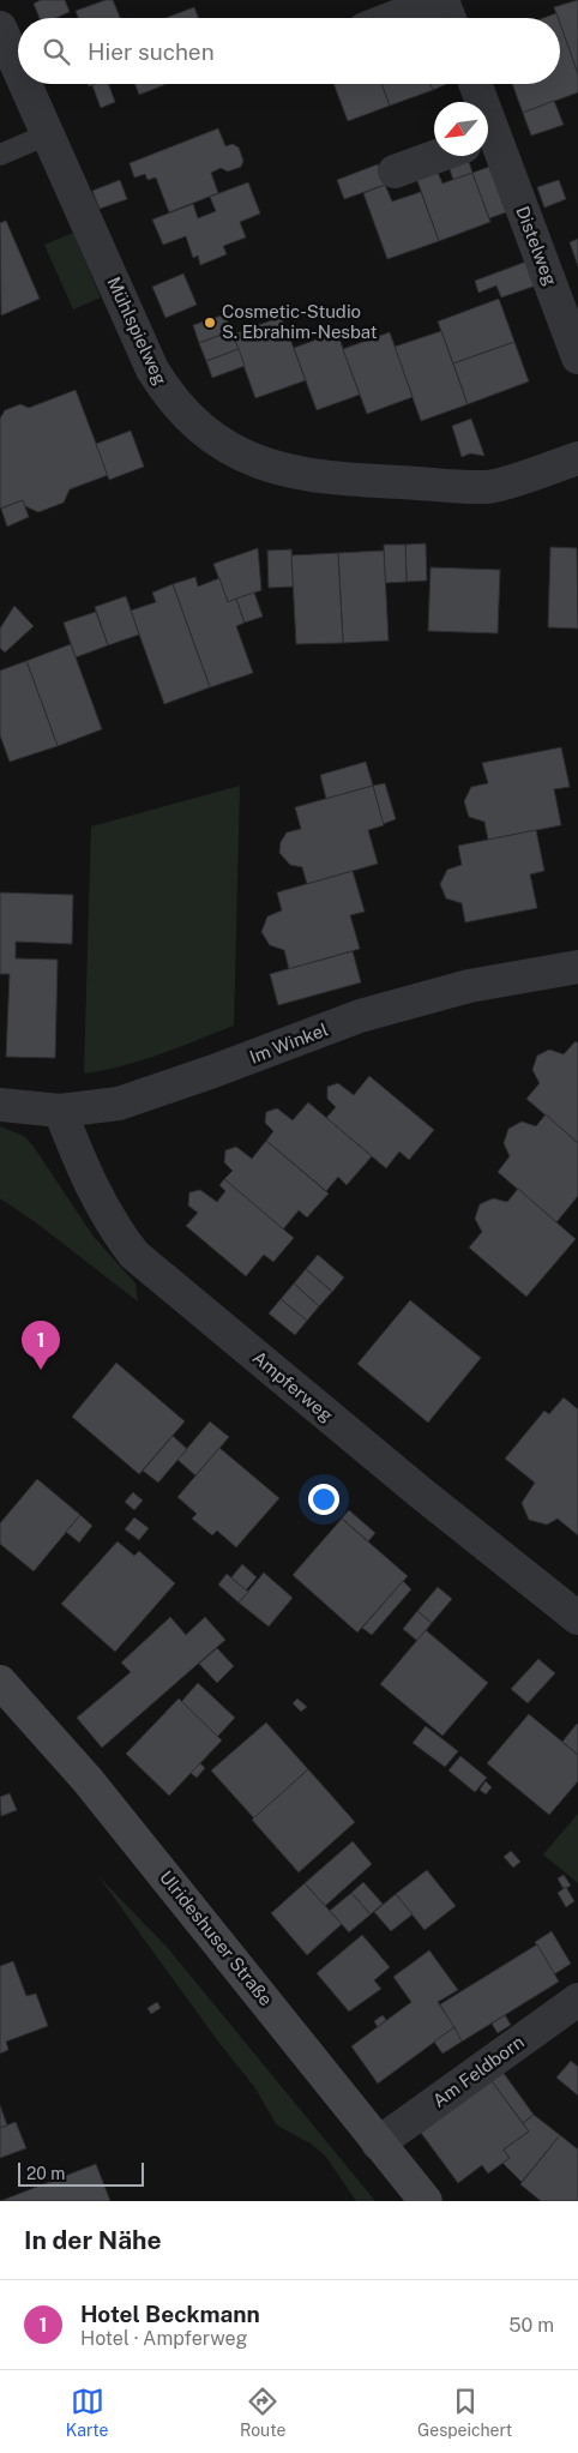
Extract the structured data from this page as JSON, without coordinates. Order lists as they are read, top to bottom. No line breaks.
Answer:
{"streets":{"street":["Distelweg","Mühlspielweg","Im Winkel","Ampferweg","Ulrideshuser Straße","Am Feldborn"]},"crossings":[["Im Winkel","Ampferweg"],["Ulrideshuser Straße","Am Feldborn"]],"places":["Cosmetic-Studio S. Ebrahim-Nesbat"],"scale_bar":"20 m","north":"bottom left","page":{"search":"Hier suchen","pins":"1","scale":"20 m","heading":"In der Nähe","list":[{"mark":"1","name":"Hotel Beckmann","note":"Hotel · Ampferweg","value":"50 m"}],"nav":["Karte","Route","Gespeichert"]}}
